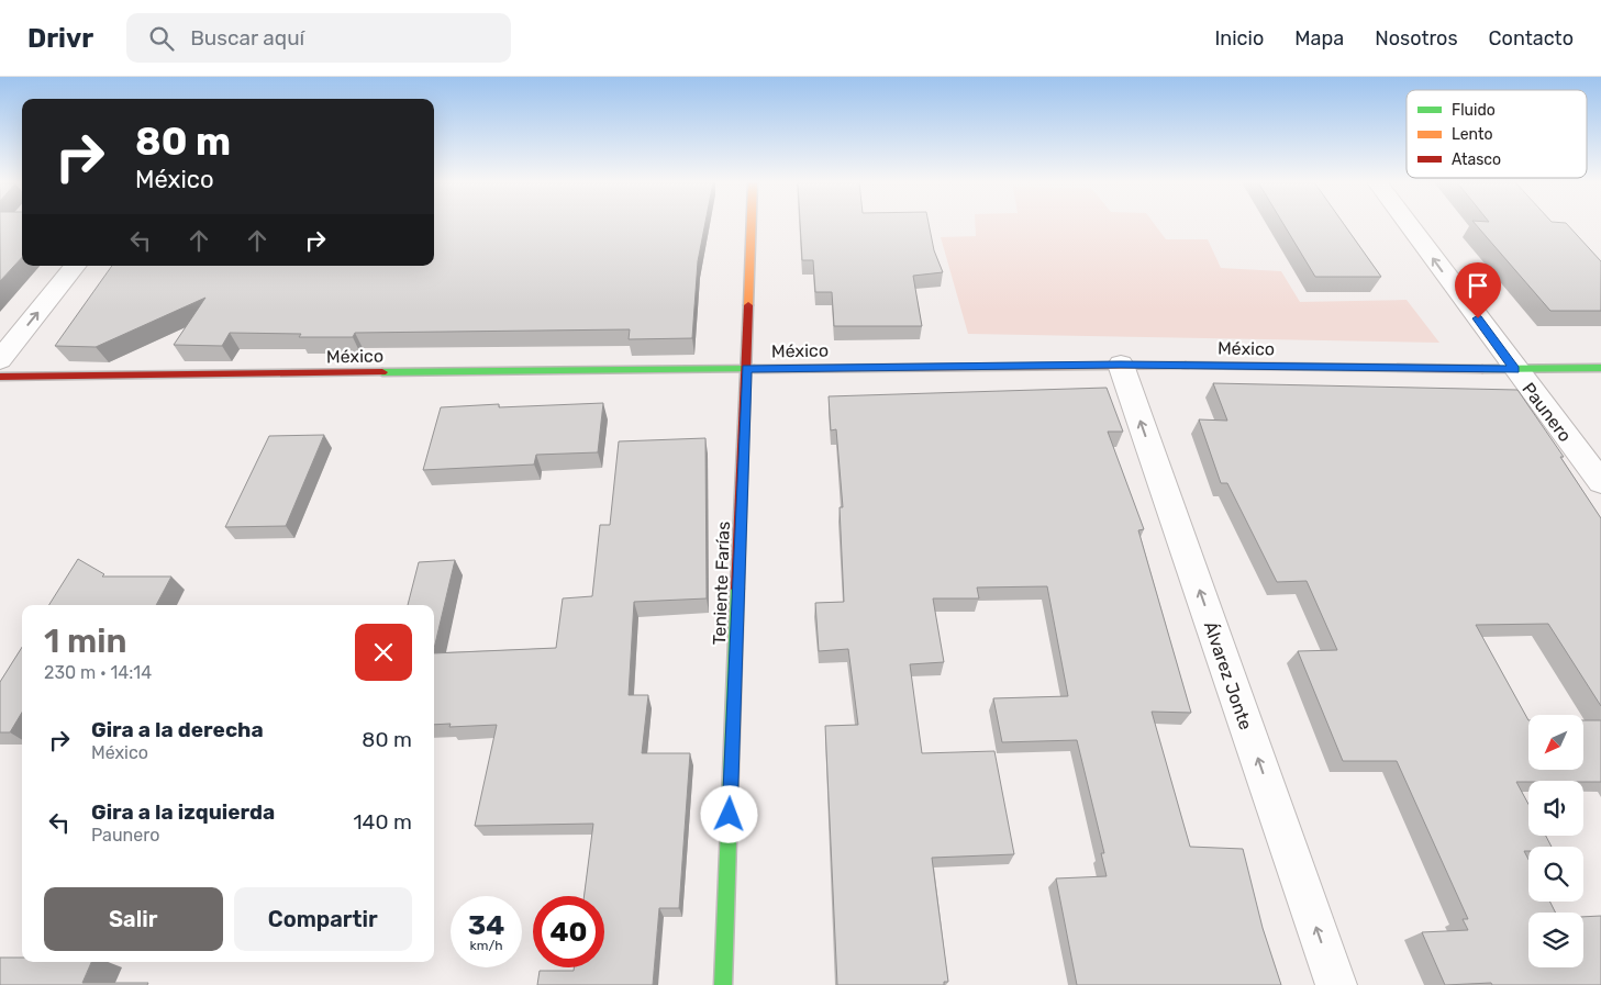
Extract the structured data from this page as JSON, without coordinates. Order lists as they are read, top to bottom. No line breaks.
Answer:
{"streets":{"street":["México","Paunero","Teniente Farías","Álvarez Jonte"]},"crossings":[["México","Paunero"],["México","Teniente Farías"],["México","Álvarez Jonte"]],"one_way":["Paunero","Álvarez Jonte"],"legend":["Fluido","Lento","Atasco"],"north":"bottom left","page":{"header":"Drivr","search":"Buscar aquí","nav":["Inicio","Mapa","Nosotros","Contacto"],"turn":["80 m","México"],"heading":["1 min","230 m · 14:14"],"list":[{"name":"Gira a la derecha","note":"México","value":"80 m"},{"name":"Gira a la izquierda","note":"Paunero","value":"140 m"}],"buttons":["Salir","Compartir"],"speed":"34 km/h","limit":"40"}}
